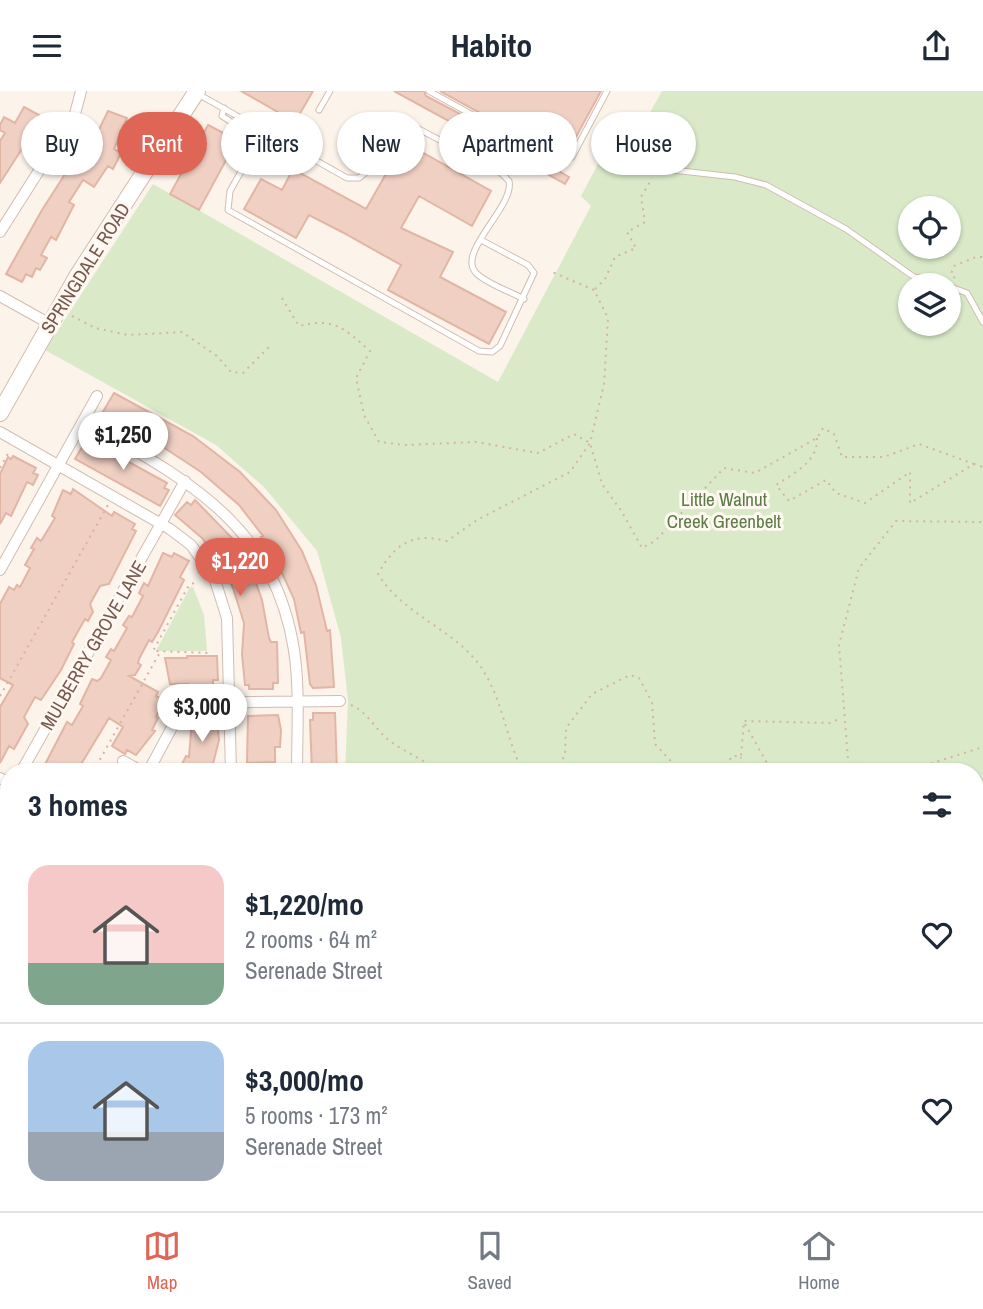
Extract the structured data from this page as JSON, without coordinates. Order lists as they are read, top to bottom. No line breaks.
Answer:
{"streets":{"main road":["SPRINGDALE ROAD"],"street":["MULBERRY GROVE LANE"]},"parks":["Little Walnut Creek Greenbelt"],"page":{"header":"Habito","chip":["Buy","Rent","Filters","New","Apartment","House"],"price":["$1,250","$1,220","$3,000"],"heading":"3 homes","list":[{"name":"$1,220/mo","note":"2 rooms · 64 m² · Serenade Street"},{"name":"$3,000/mo","note":"5 rooms · 173 m² · Serenade Street"}],"tabs":["Map","Saved","Home"]}}
